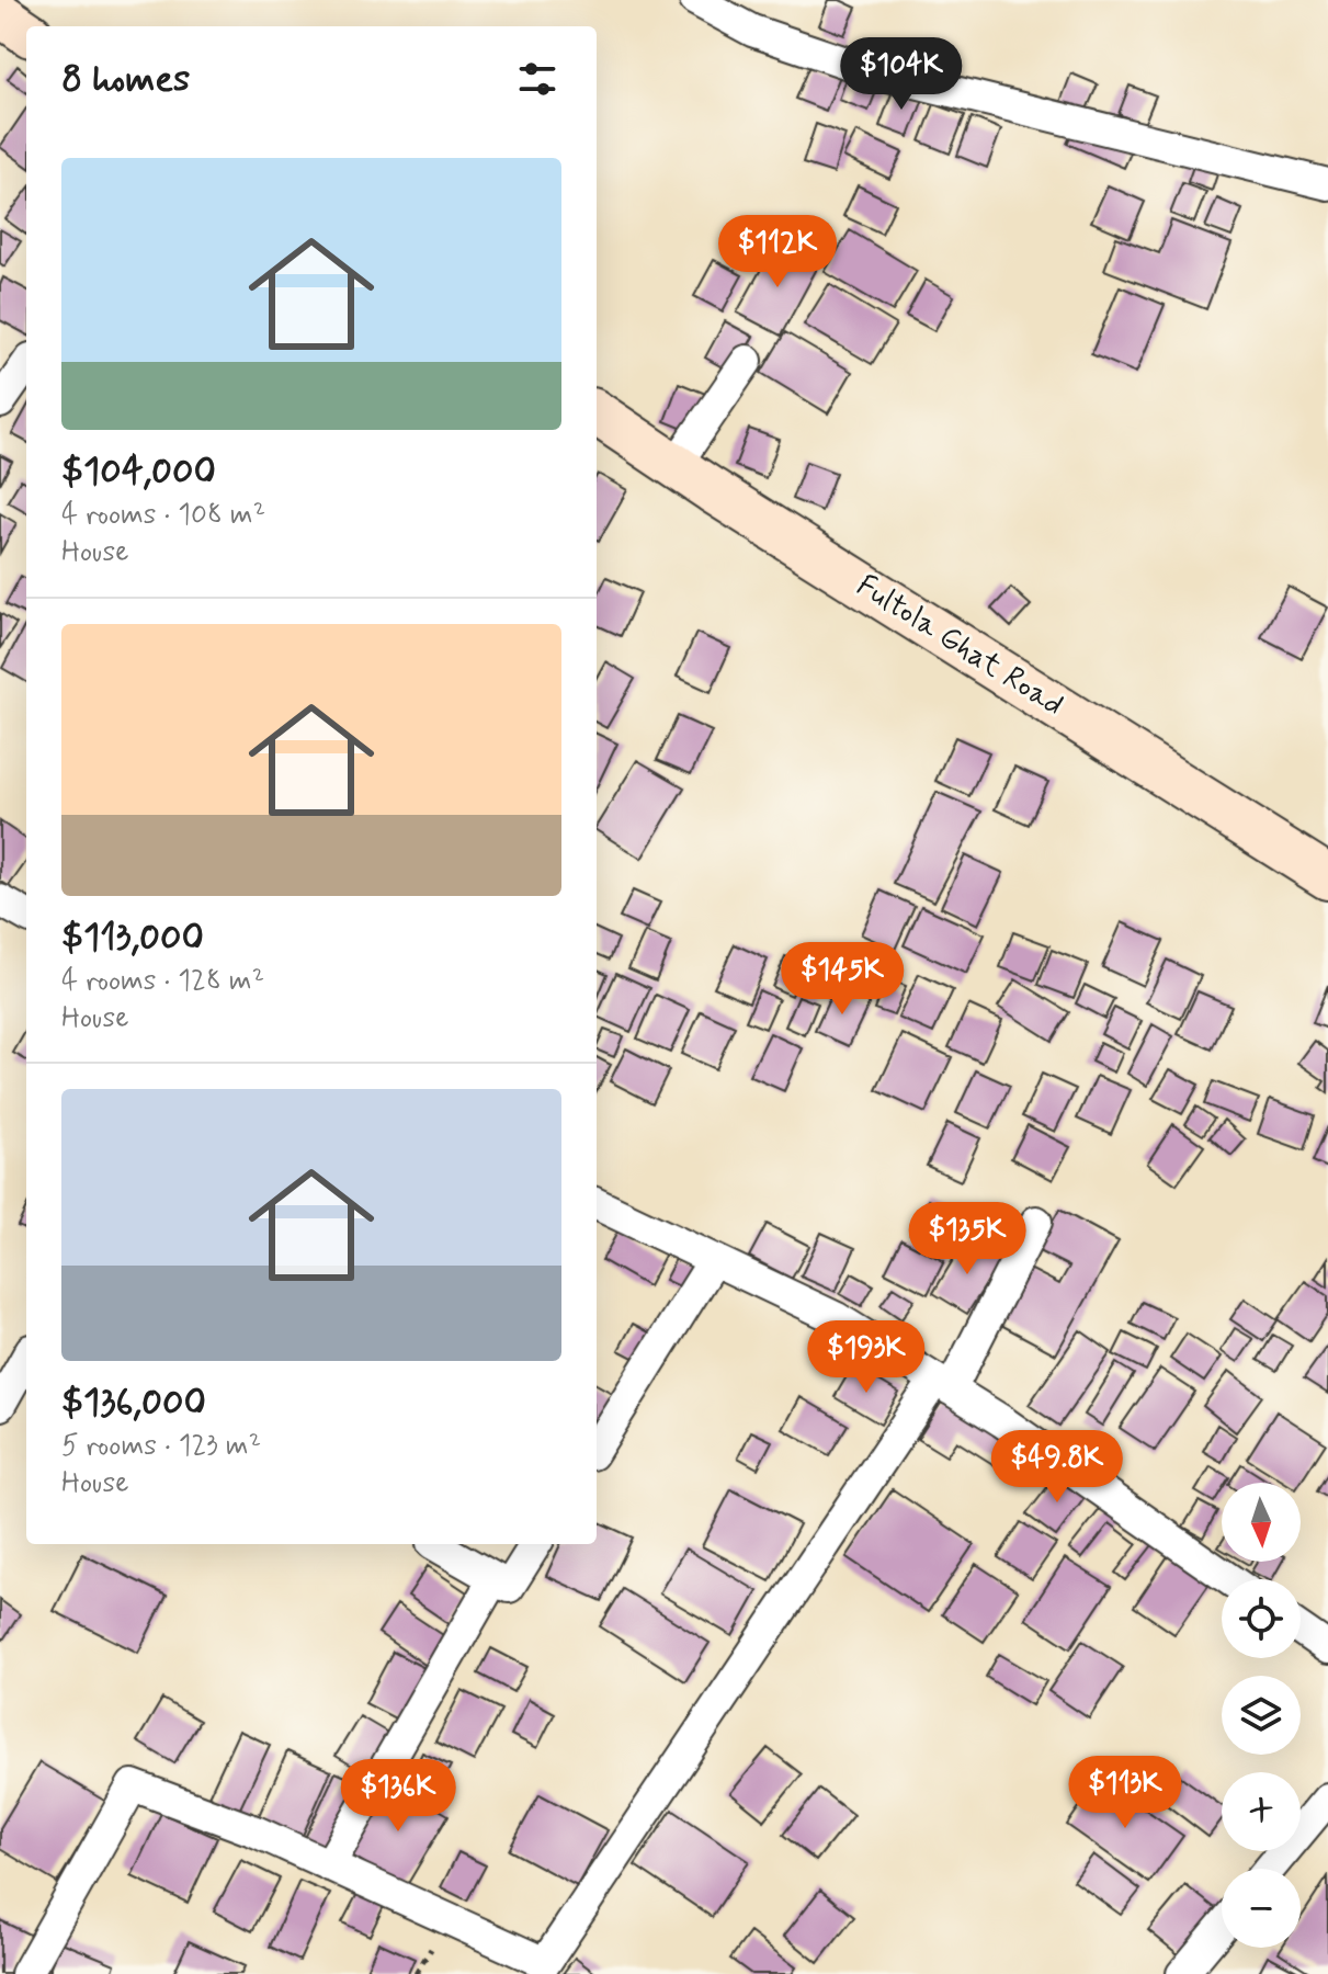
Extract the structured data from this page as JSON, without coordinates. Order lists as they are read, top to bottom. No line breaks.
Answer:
{"streets":{"street":["Fultola Ghat Road"]},"north":"bottom","page":{"heading":"8 homes","price":["$104K","$112K","$145K","$135K","$193K","$49.8K","$113K","$136K"],"list":[{"name":"$104,000","note":"4 rooms · 108 m² · House"},{"name":"$113,000","note":"4 rooms · 128 m² · House"},{"name":"$136,000","note":"5 rooms · 123 m² · House"}],"map_buttons":["+","−"]}}
